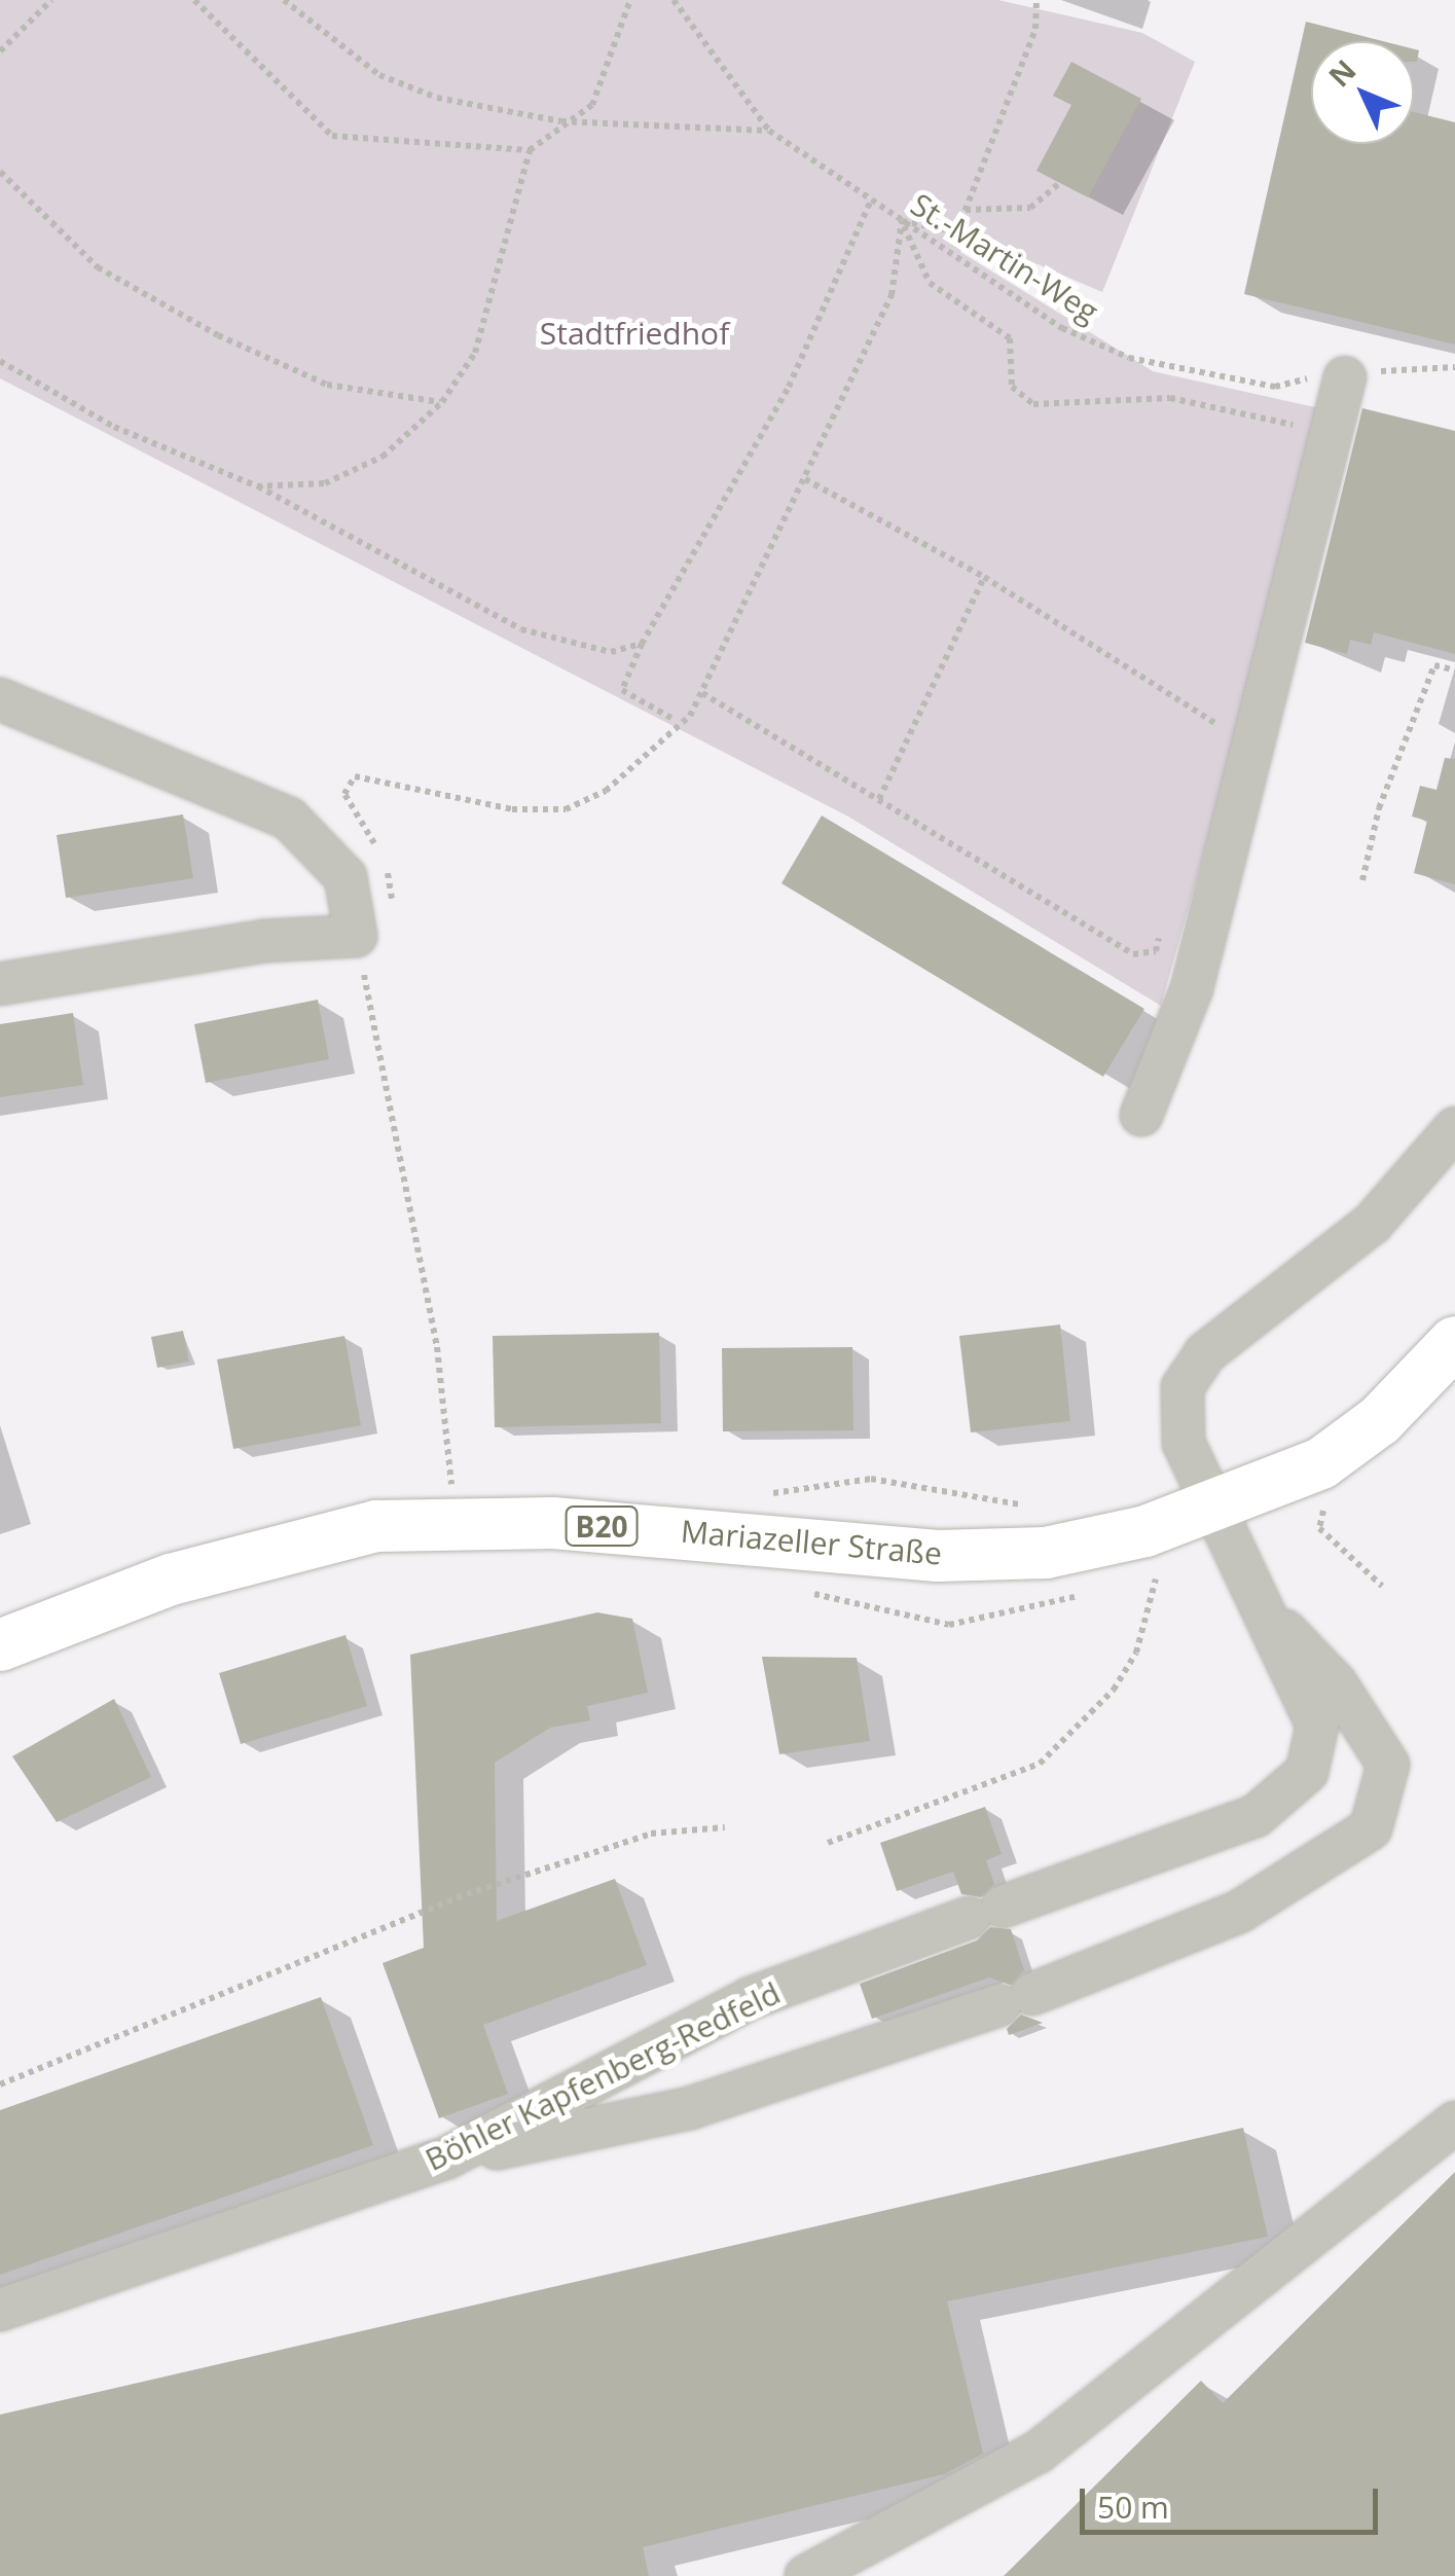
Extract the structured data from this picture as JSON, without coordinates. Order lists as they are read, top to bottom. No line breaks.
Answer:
{"streets":{"main road":["B20","Mariazeller Straße"],"street":["Böhler Kapfenberg-Redfeld"],"path":["St.-Martin-Weg"]},"crossings":[["Mariazeller Straße","Böhler Kapfenberg-Redfeld"]],"parks":["Stadtfriedhof"],"scale_bar":"50 m","north":"top left"}
